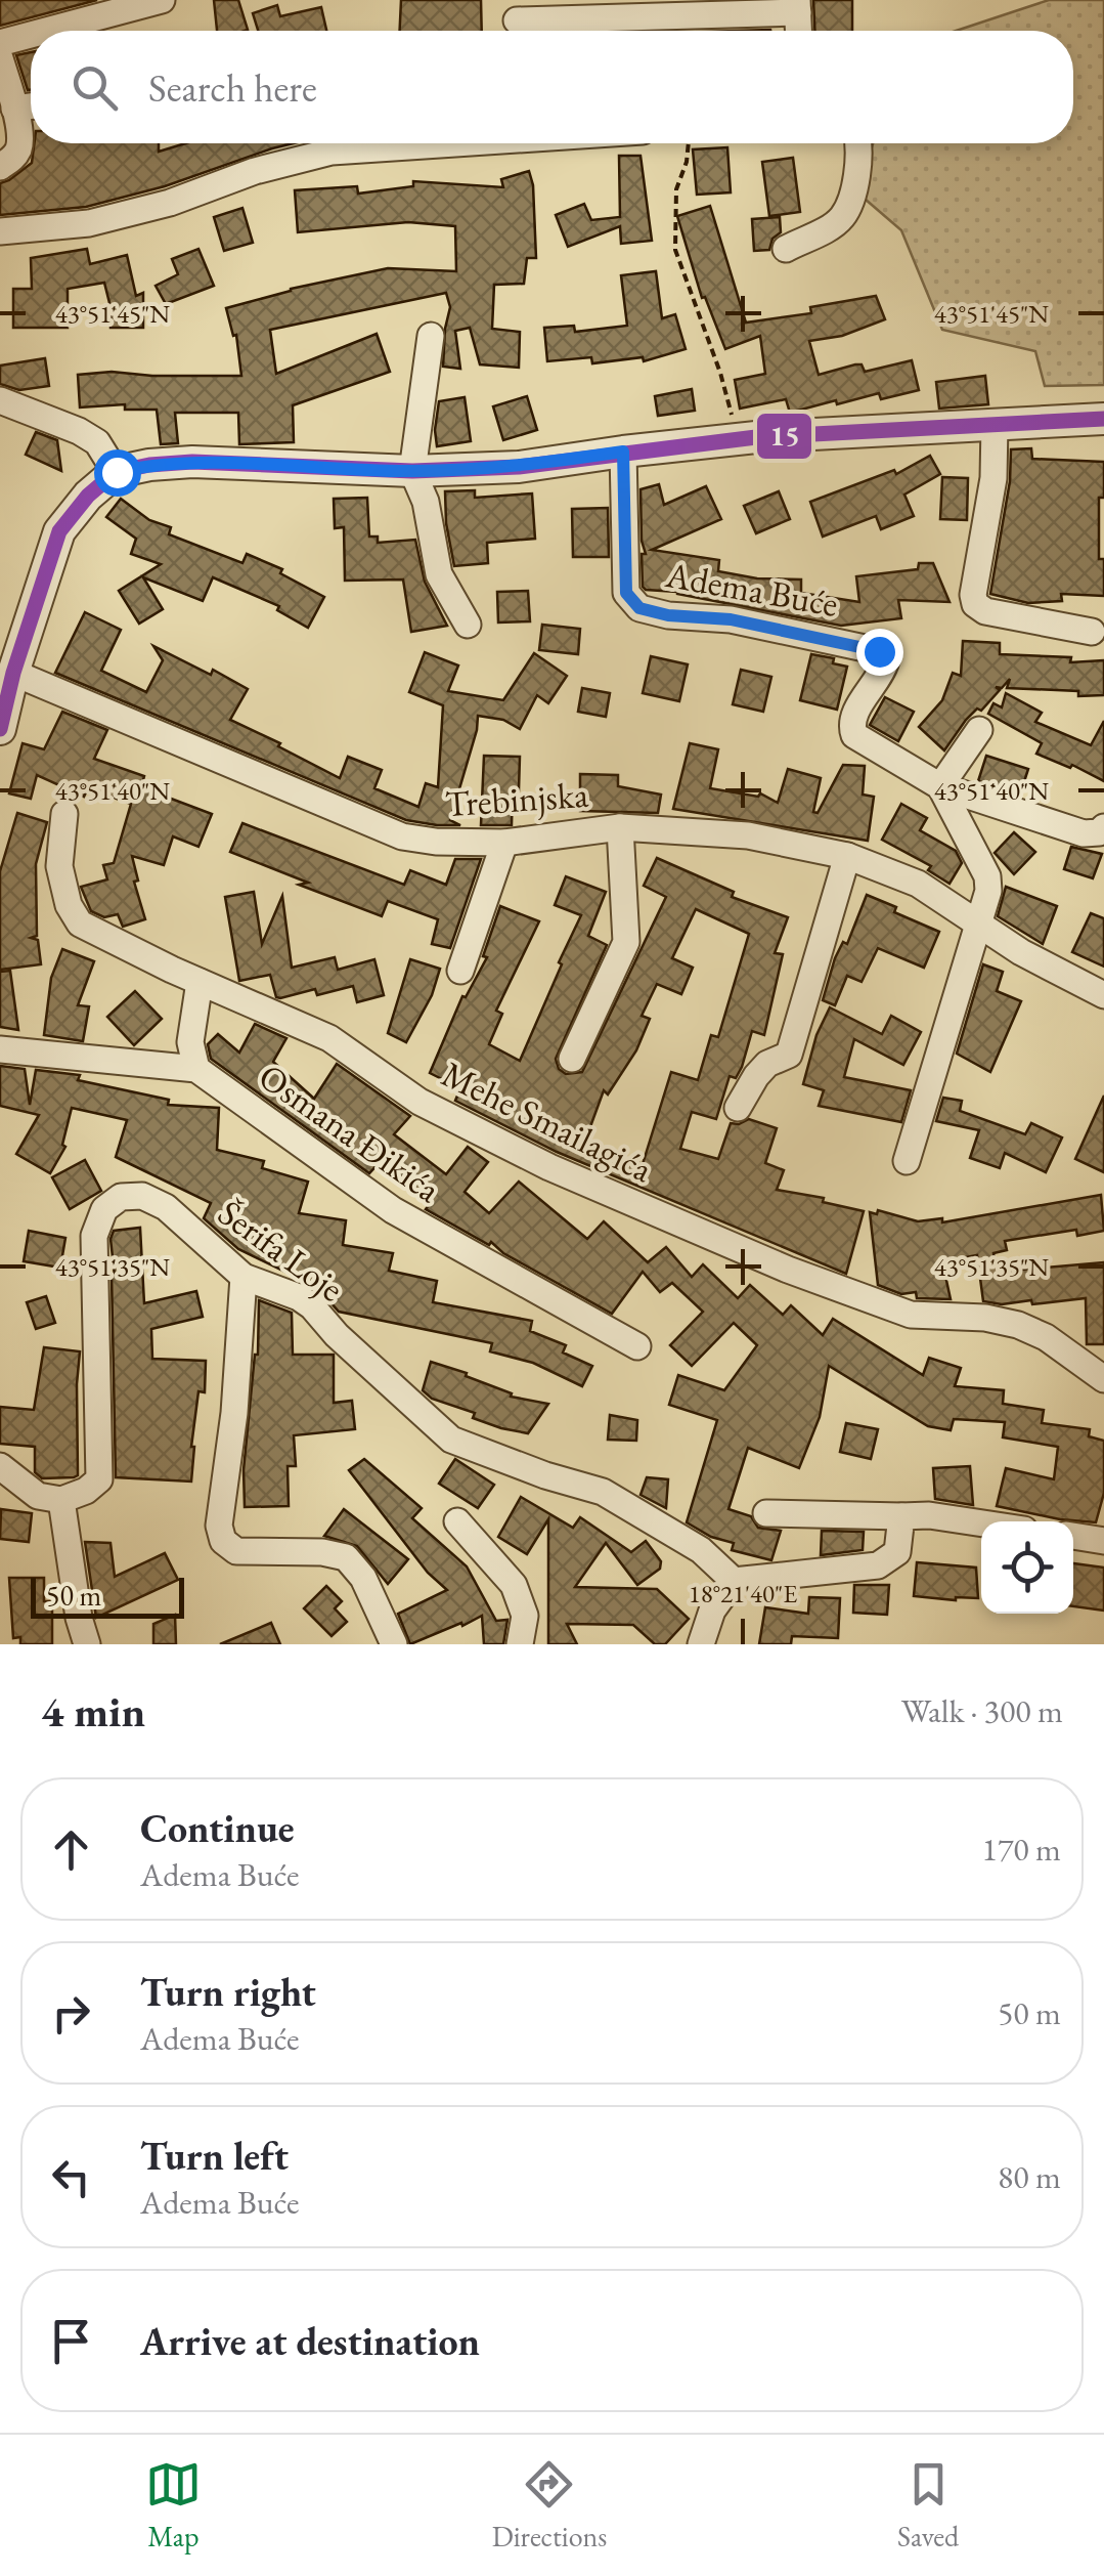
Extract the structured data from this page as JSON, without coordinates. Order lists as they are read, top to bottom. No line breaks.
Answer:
{"streets":{"street":["Adema Buće","Trebinjska","Mehe Smailagića","Osmana Đikića","Šerifa Loje"]},"lines":["transit line 15"],"scale_bar":"50 m","page":{"search":"Search here","scale":"50 m","heading":["4 min","Walk · 300 m"],"list":[["Continue","Adema Buće","170 m"],["Turn right","Adema Buće","50 m"],["Turn left","Adema Buće","80 m"],"Arrive at destination"],"nav":["Map","Directions","Saved"]},"coordinates":["43°51'45\"N","43°51'40\"N","43°51'35\"N","18°21'40\"E"]}
